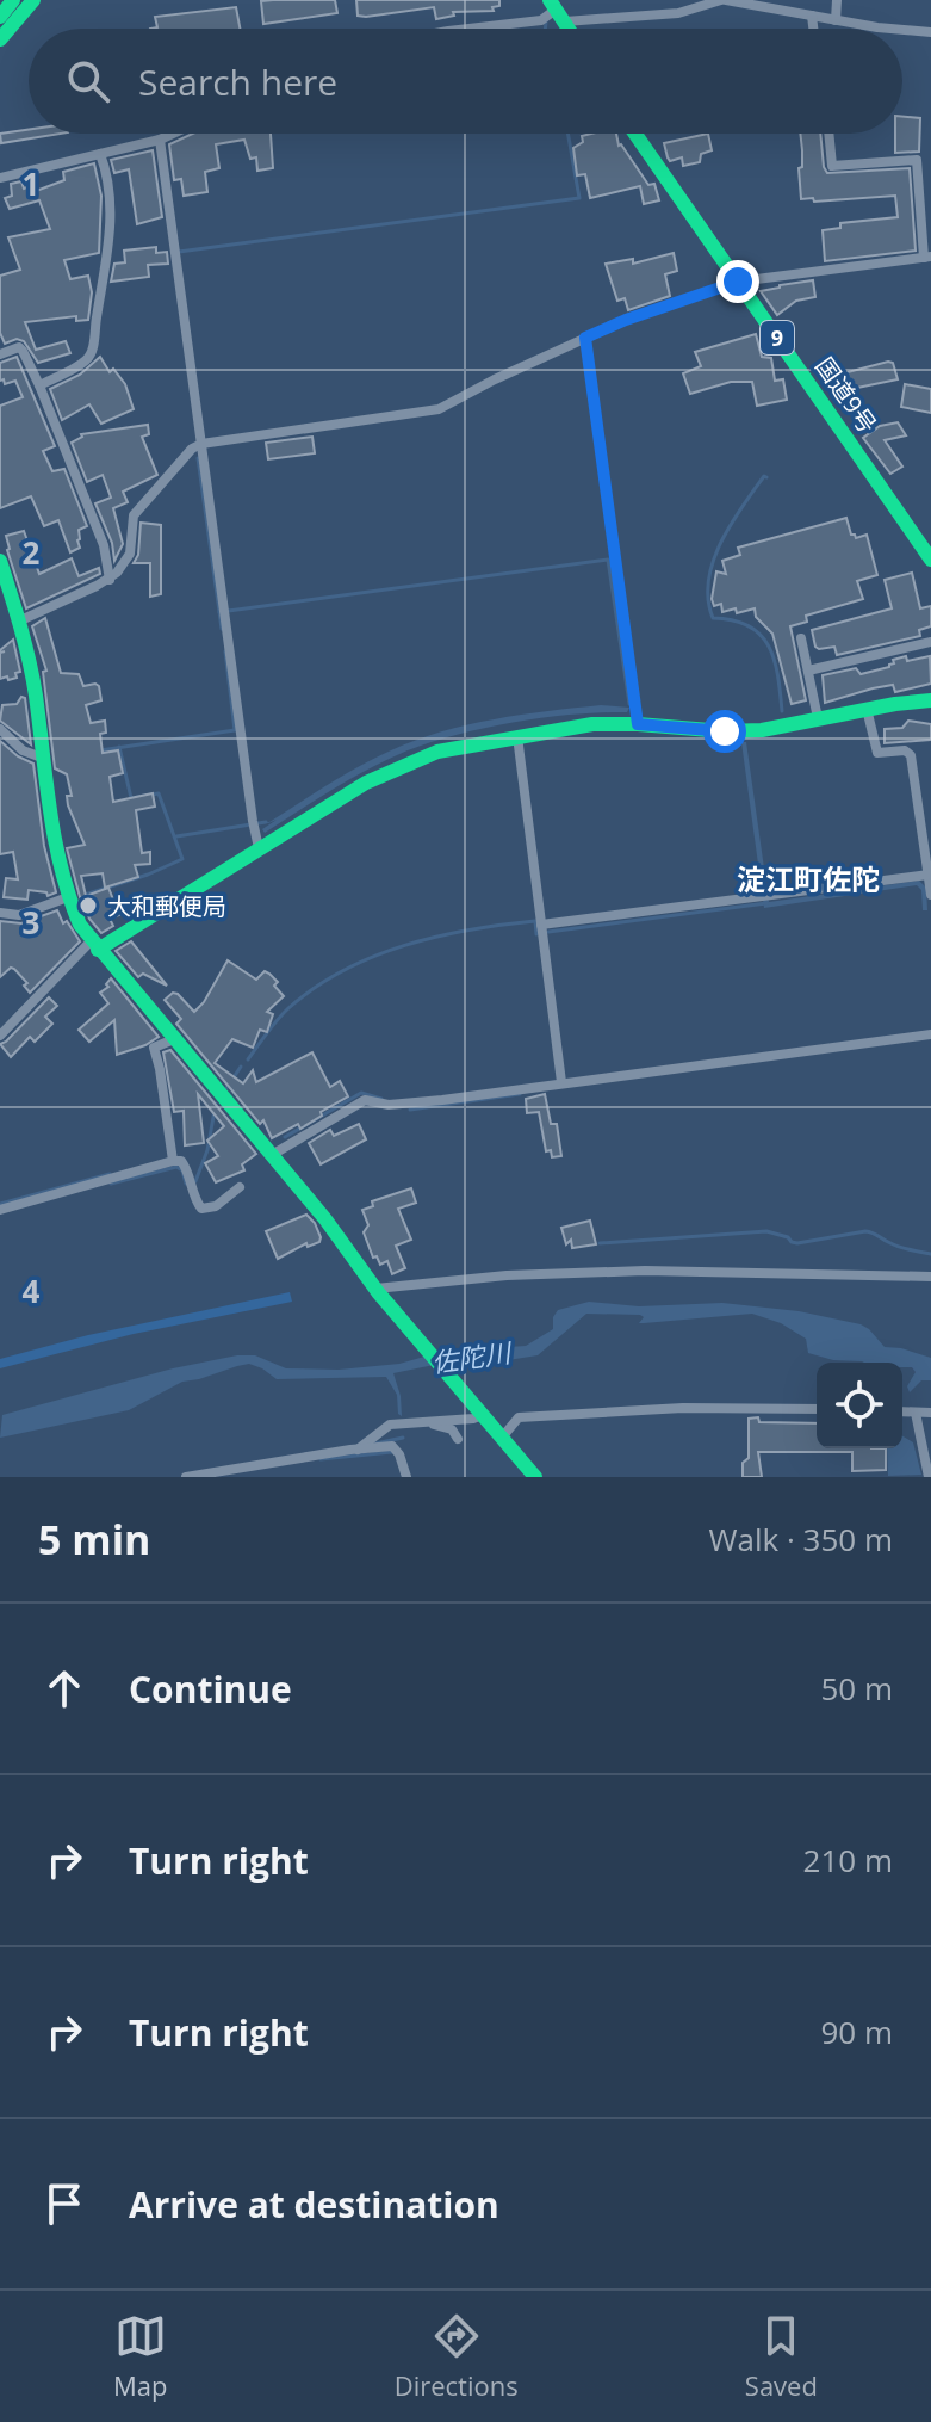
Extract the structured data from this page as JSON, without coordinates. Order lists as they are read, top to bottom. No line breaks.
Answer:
{"streets":{"main road":["9","国道9号"]},"districts":["淀江町佐陀"],"water":["佐陀川"],"places":["大和郵便局"],"page":{"search":"Search here","heading":["5 min","Walk · 350 m"],"list":[["Continue","50 m"],["Turn right","210 m"],["Turn right","90 m"],"Arrive at destination"],"nav":["Map","Directions","Saved"]},"grid":{"rows":["1","2","3","4"]}}
